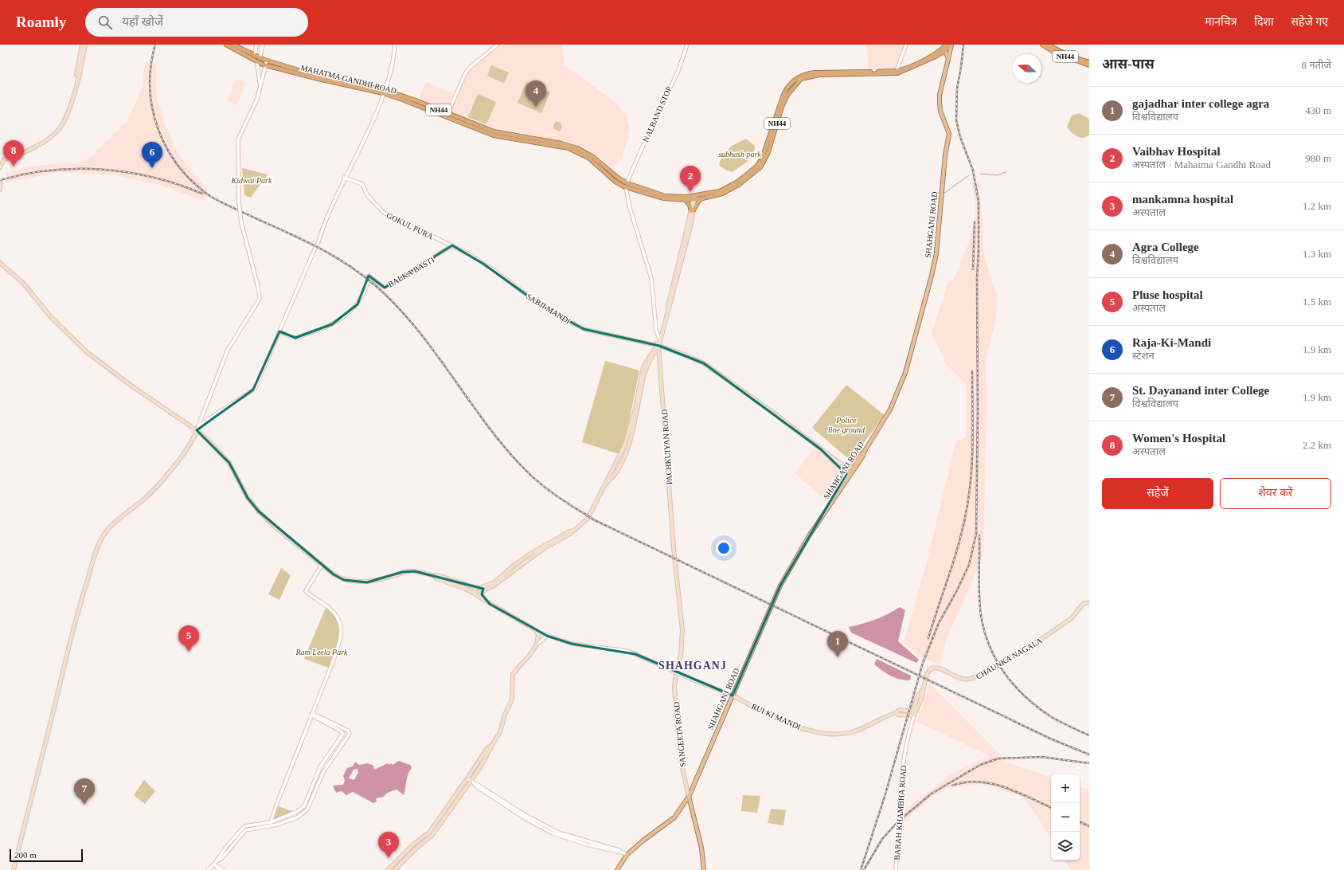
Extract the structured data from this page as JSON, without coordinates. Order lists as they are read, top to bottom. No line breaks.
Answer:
{"streets":{"highway":["NH44","MAHATMA GANDHI ROAD"],"main road":["SHAHGANJ ROAD","PACHKUIYAN ROAD","CHAUNKA NAGALA","RUI KI MANDI","SANGEETA ROAD"],"street":["NALBAND STOP","GOKUL PURA","BALKA BASTI","SABJI MANDI","BARAH KHAMBHA ROAD"]},"crossings":[["MAHATMA GANDHI ROAD","NALBAND STOP"],["MAHATMA GANDHI ROAD","SHAHGANJ ROAD"],["SHAHGANJ ROAD","RUI KI MANDI"],["SHAHGANJ ROAD","SANGEETA ROAD"],["GOKUL PURA","BALKA BASTI"],["GOKUL PURA","SABJI MANDI"],["BALKA BASTI","SABJI MANDI"],["SABJI MANDI","PACHKUIYAN ROAD"],["PACHKUIYAN ROAD","RUI KI MANDI"],["PACHKUIYAN ROAD","SANGEETA ROAD"],["CHAUNKA NAGALA","BARAH KHAMBHA ROAD"],["RUI KI MANDI","SANGEETA ROAD"]],"districts":["SHAHGANJ"],"parks":["subhash park","Kidwai Park","Police line ground","Ram Leela Park"],"scale_bar":"200 m","north":"left","page":{"header":"Roamly","search":"यहाँ खोजें","nav":["मानचित्र","दिशा","सहेजे गए"],"heading":["आस-पास","8 नतीजे"],"pins":["4","8","6","2","5","1","7","3"],"list":[{"mark":"1","name":"gajadhar inter college agra","note":"विश्वविद्यालय","value":"430 m"},{"mark":"2","name":"Vaibhav Hospital","note":"अस्पताल · Mahatma Gandhi Road","value":"980 m"},{"mark":"3","name":"mankamna hospital","note":"अस्पताल","value":"1.2 km"},{"mark":"4","name":"Agra College","note":"विश्वविद्यालय","value":"1.3 km"},{"mark":"5","name":"Pluse hospital","note":"अस्पताल","value":"1.5 km"},{"mark":"6","name":"Raja-Ki-Mandi","note":"स्टेशन","value":"1.9 km"},{"mark":"7","name":"St. Dayanand inter College","note":"विश्वविद्यालय","value":"1.9 km"},{"mark":"8","name":"Women's Hospital","note":"अस्पताल","value":"2.2 km"}],"buttons":["सहेजें","शेयर करें"],"map_buttons":["+","−"],"scale":"200 m"}}
